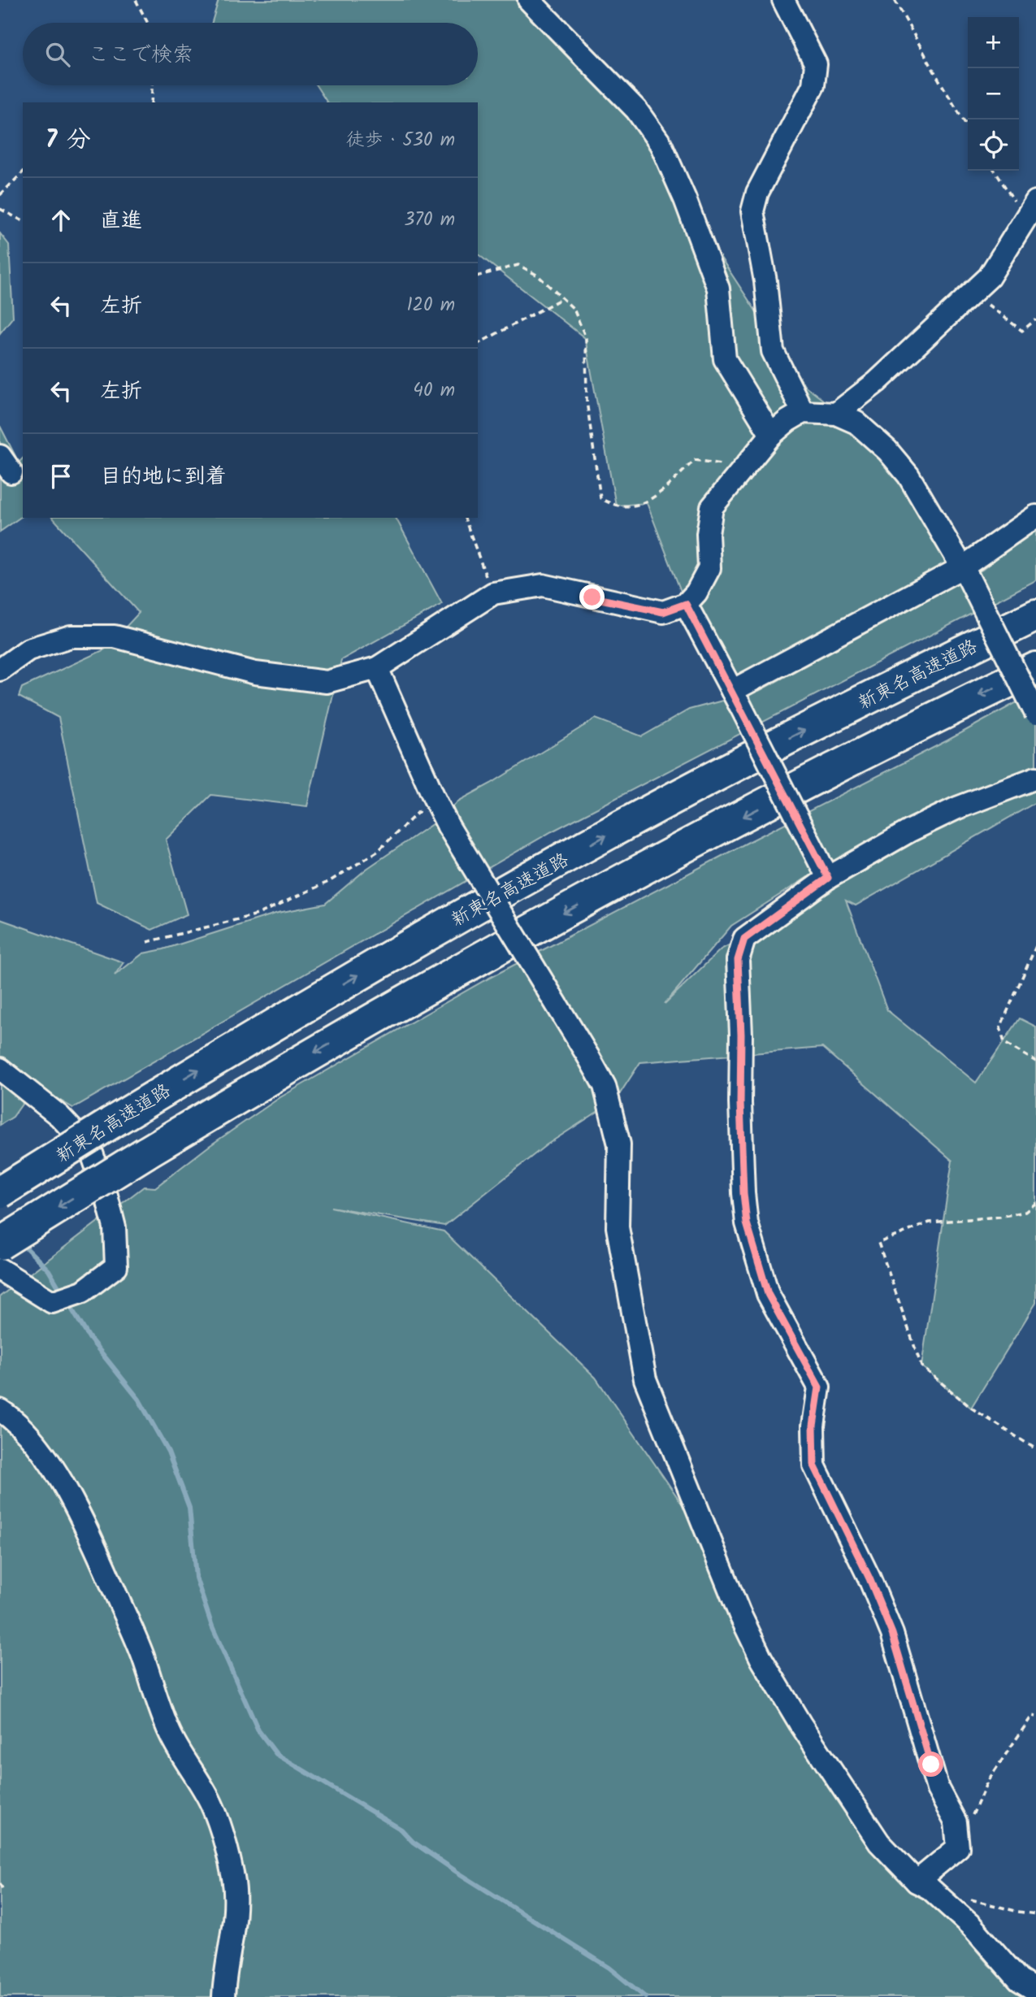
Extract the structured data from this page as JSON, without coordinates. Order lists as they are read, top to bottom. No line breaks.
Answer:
{"streets":{"highway":["新東名高速道路"]},"page":{"map_buttons":["+","−"],"search":"ここで検索","heading":["7 分","徒歩 · 530 m"],"list":[["直進","370 m"],["左折","120 m"],["左折","40 m"],"目的地に到着"]}}
